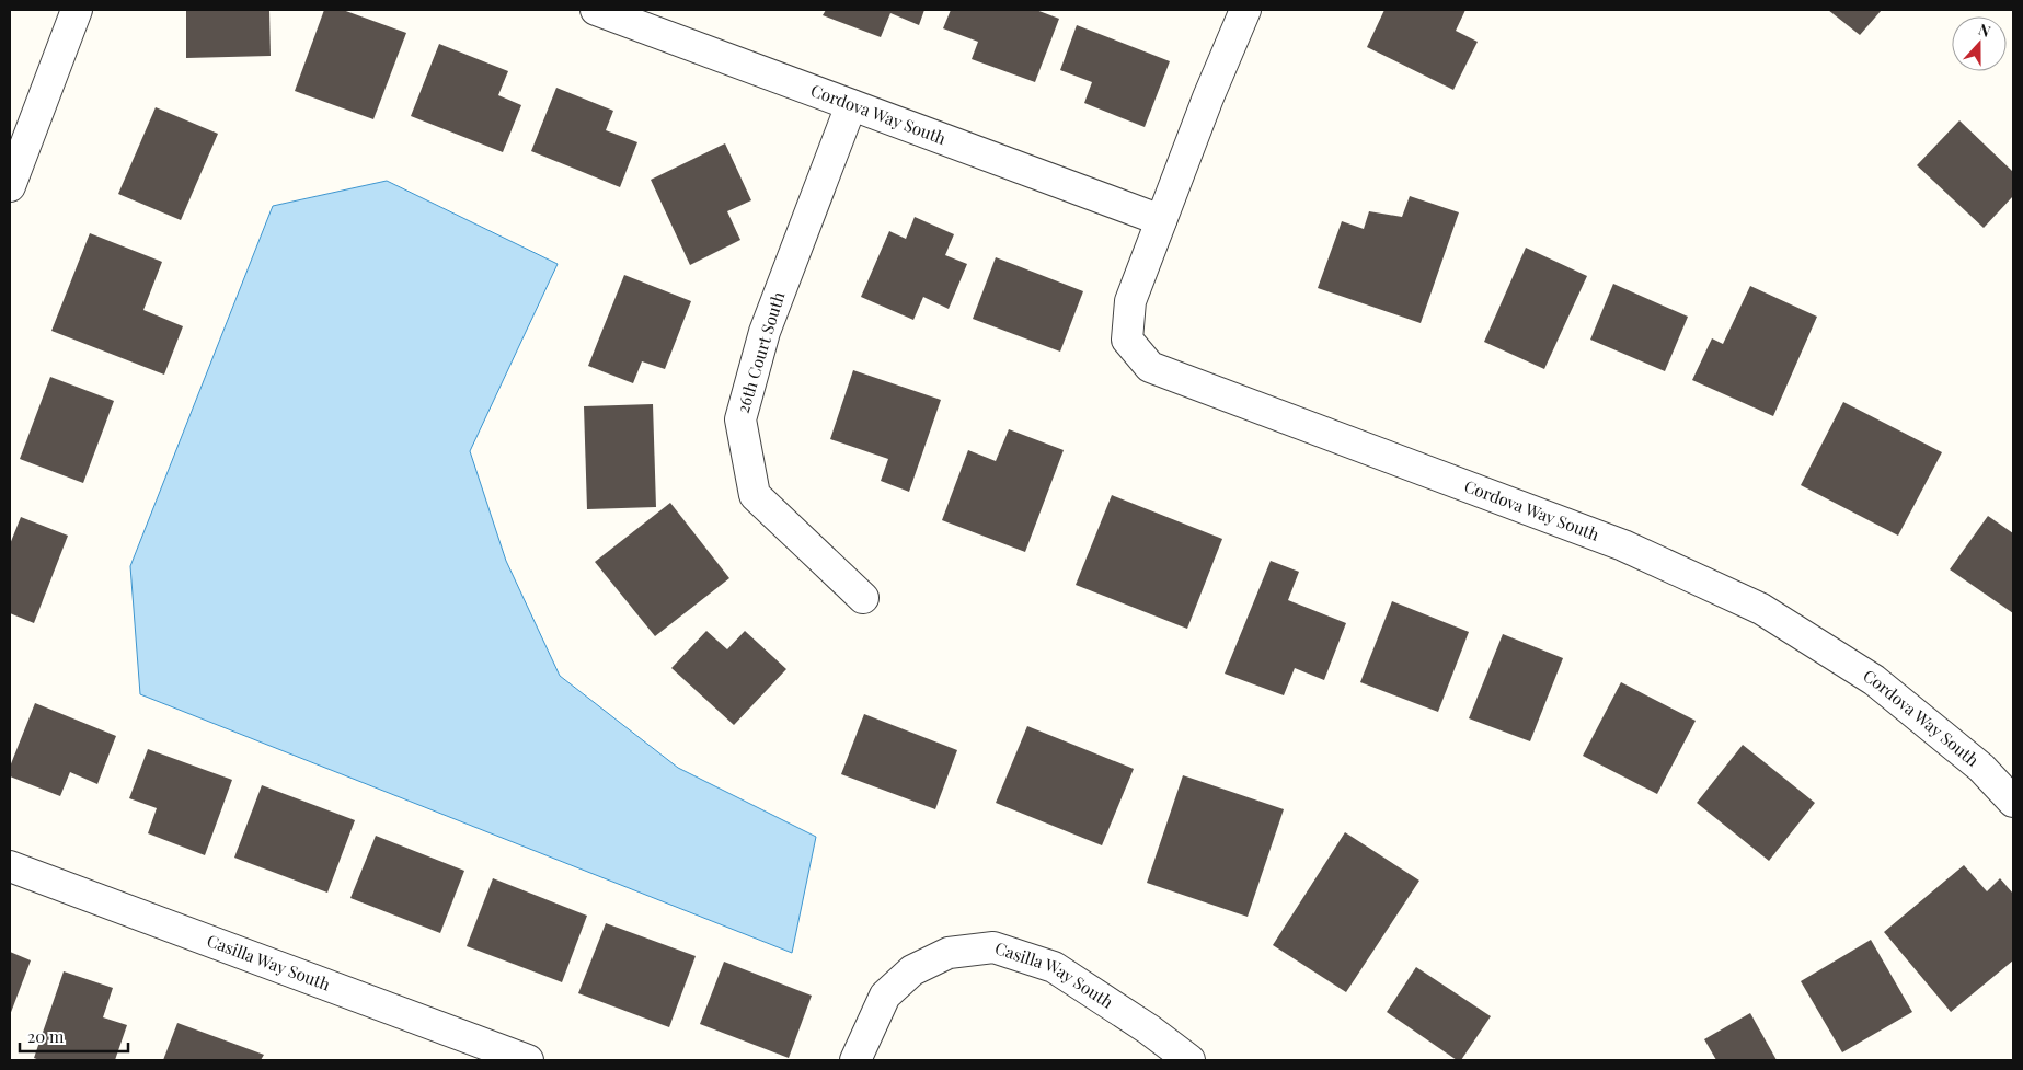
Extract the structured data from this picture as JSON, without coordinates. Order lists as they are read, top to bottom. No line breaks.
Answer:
{"streets":{"street":["Cordova Way South","26th Court South","Casilla Way South"]},"crossings":[["Cordova Way South","26th Court South"]],"scale_bar":"20 m","north":"top"}
